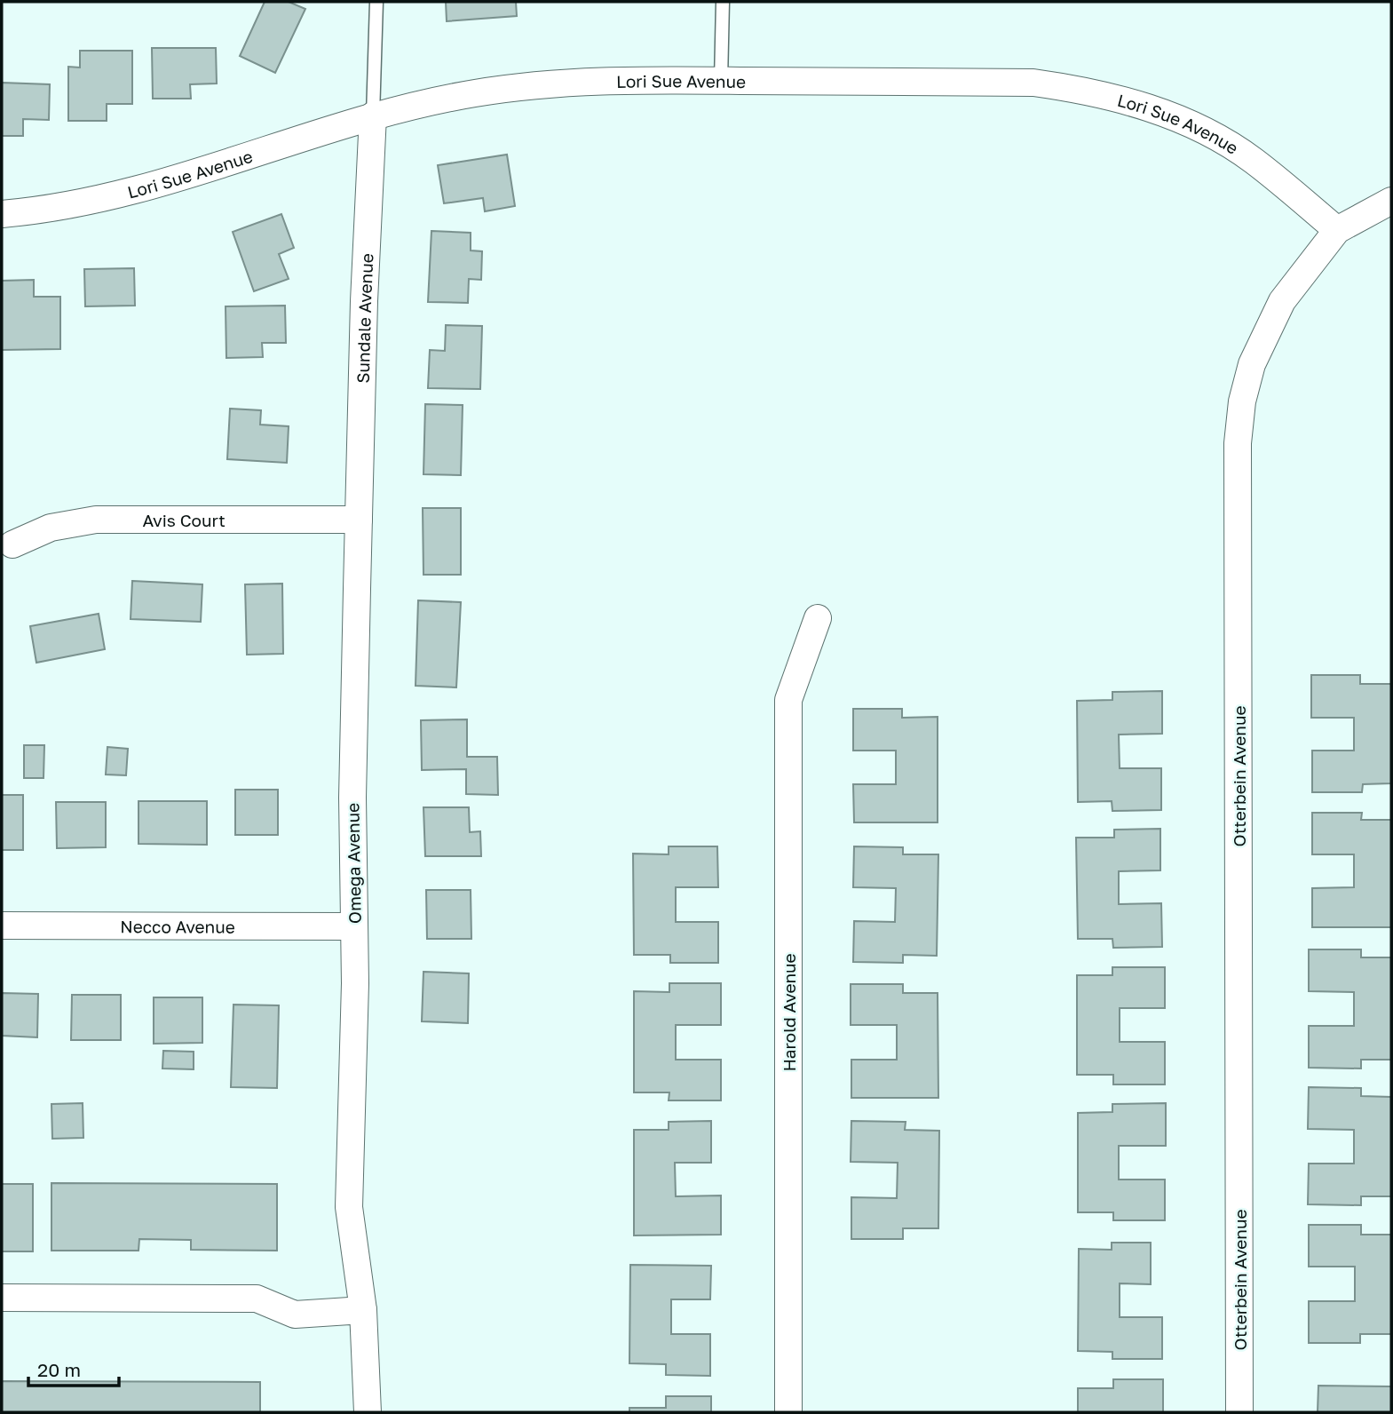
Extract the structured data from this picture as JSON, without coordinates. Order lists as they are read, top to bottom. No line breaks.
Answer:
{"streets":{"street":["Lori Sue Avenue","Sundale Avenue","Avis Court","Otterbein Avenue","Omega Avenue","Necco Avenue","Harold Avenue"]},"crossings":[["Lori Sue Avenue","Sundale Avenue"],["Lori Sue Avenue","Otterbein Avenue"],["Sundale Avenue","Avis Court"],["Sundale Avenue","Omega Avenue"],["Avis Court","Omega Avenue"],["Omega Avenue","Necco Avenue"]],"scale_bar":"20 m"}
